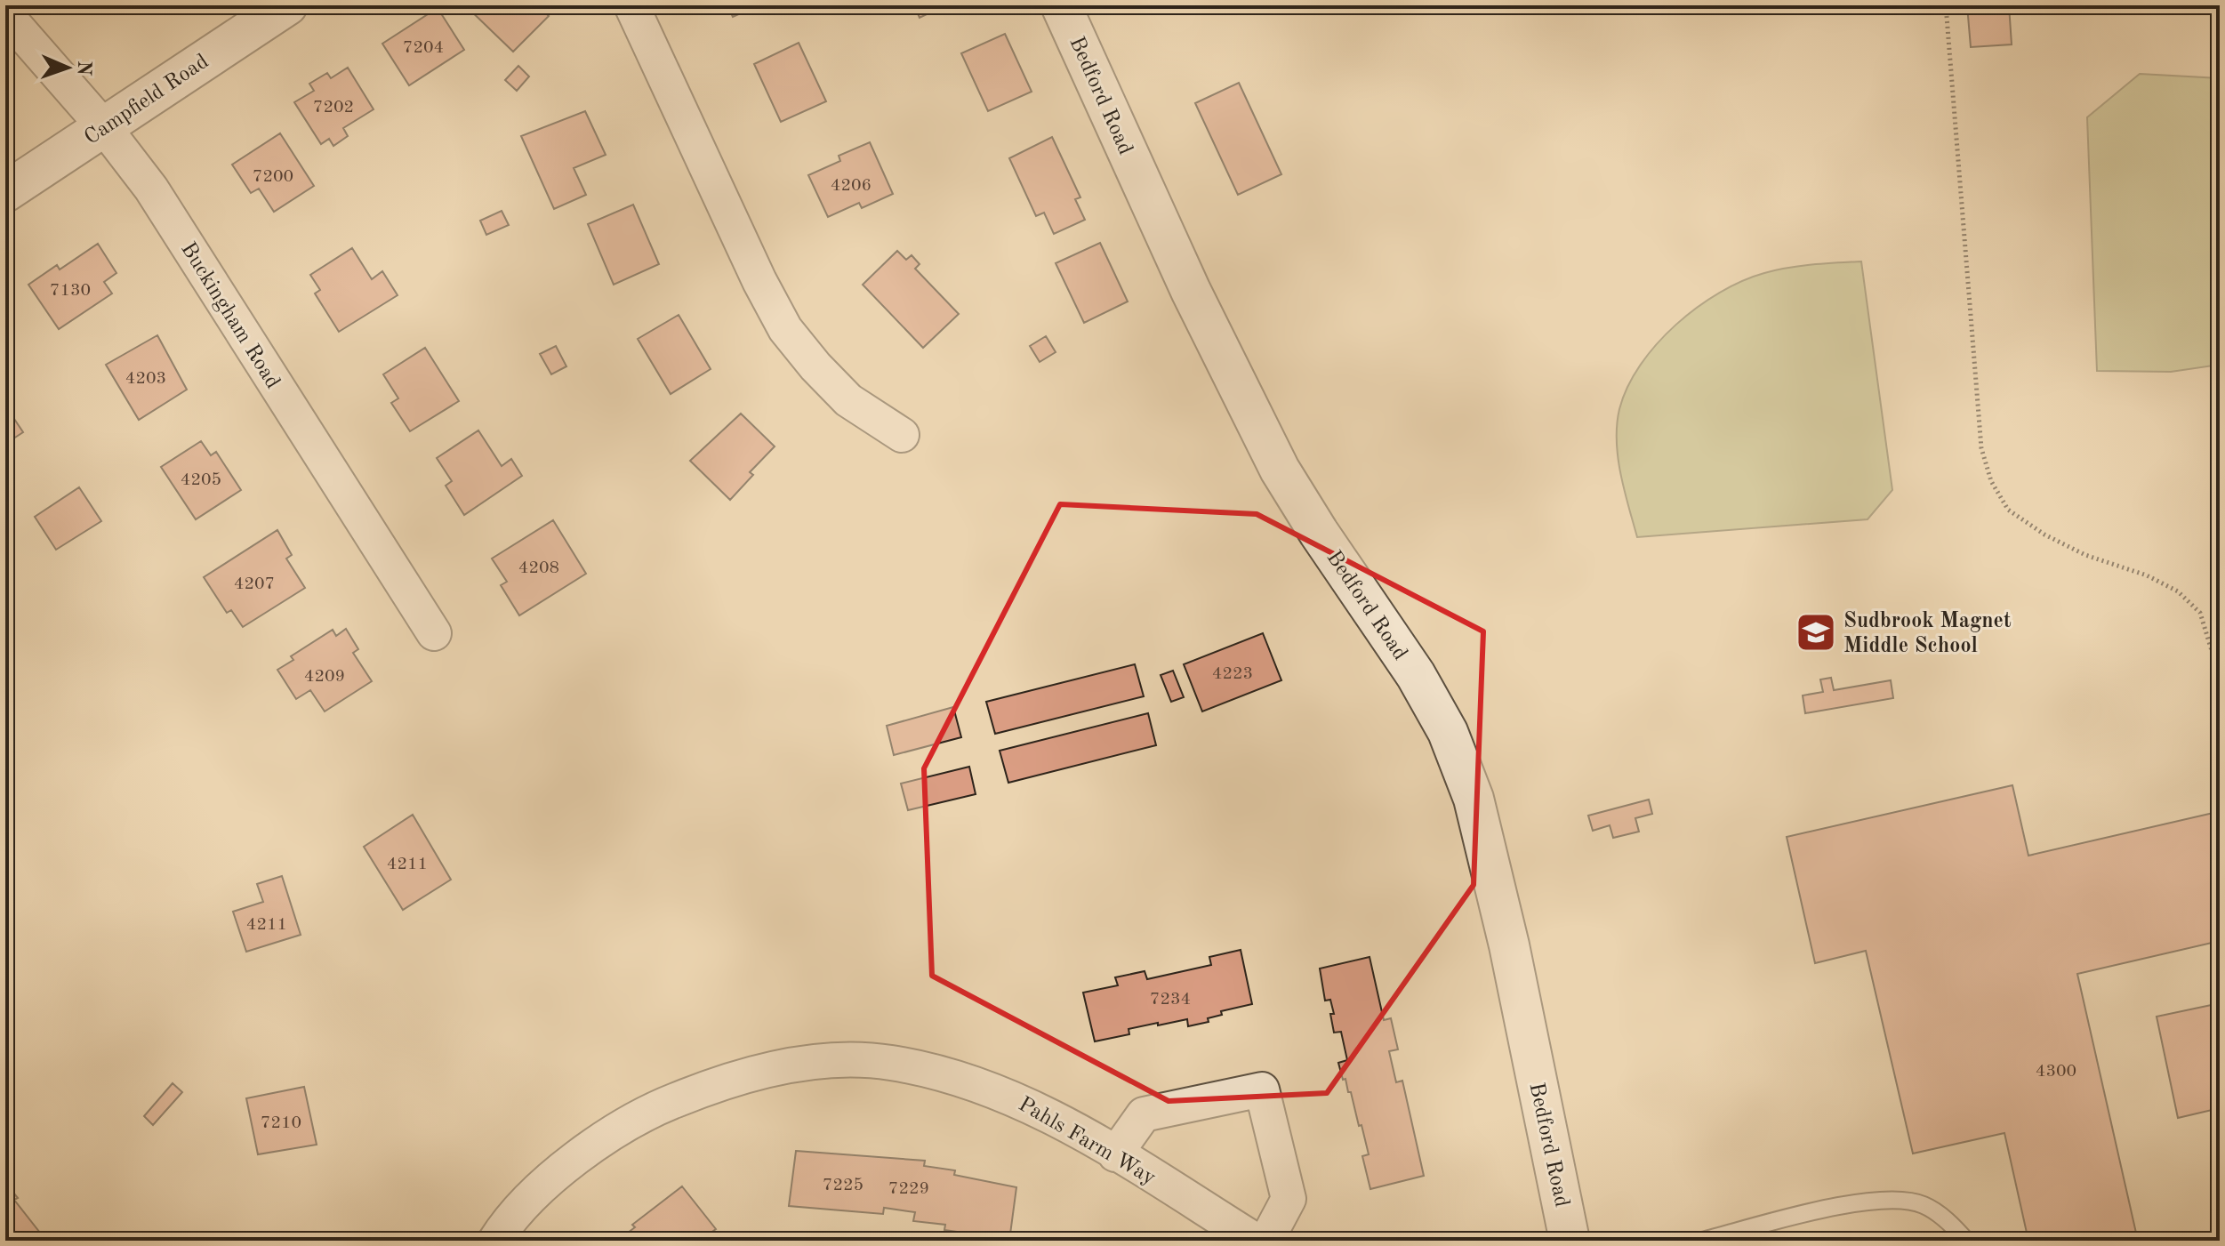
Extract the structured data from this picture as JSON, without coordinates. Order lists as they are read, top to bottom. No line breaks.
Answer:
{"streets":{"street":["Bedford Road","Campfield Road","Buckingham Road","Pahls Farm Way"]},"crossings":[["Campfield Road","Buckingham Road"]],"places":{"school or university":["Sudbrook Magnet Middle School"]},"house_numbers":["7204","7202","7200","4206","7130","4203","4205","4208","4207","4223","4209","4211","4211","7234","4300","7210","7225","7229"],"north":"right"}
